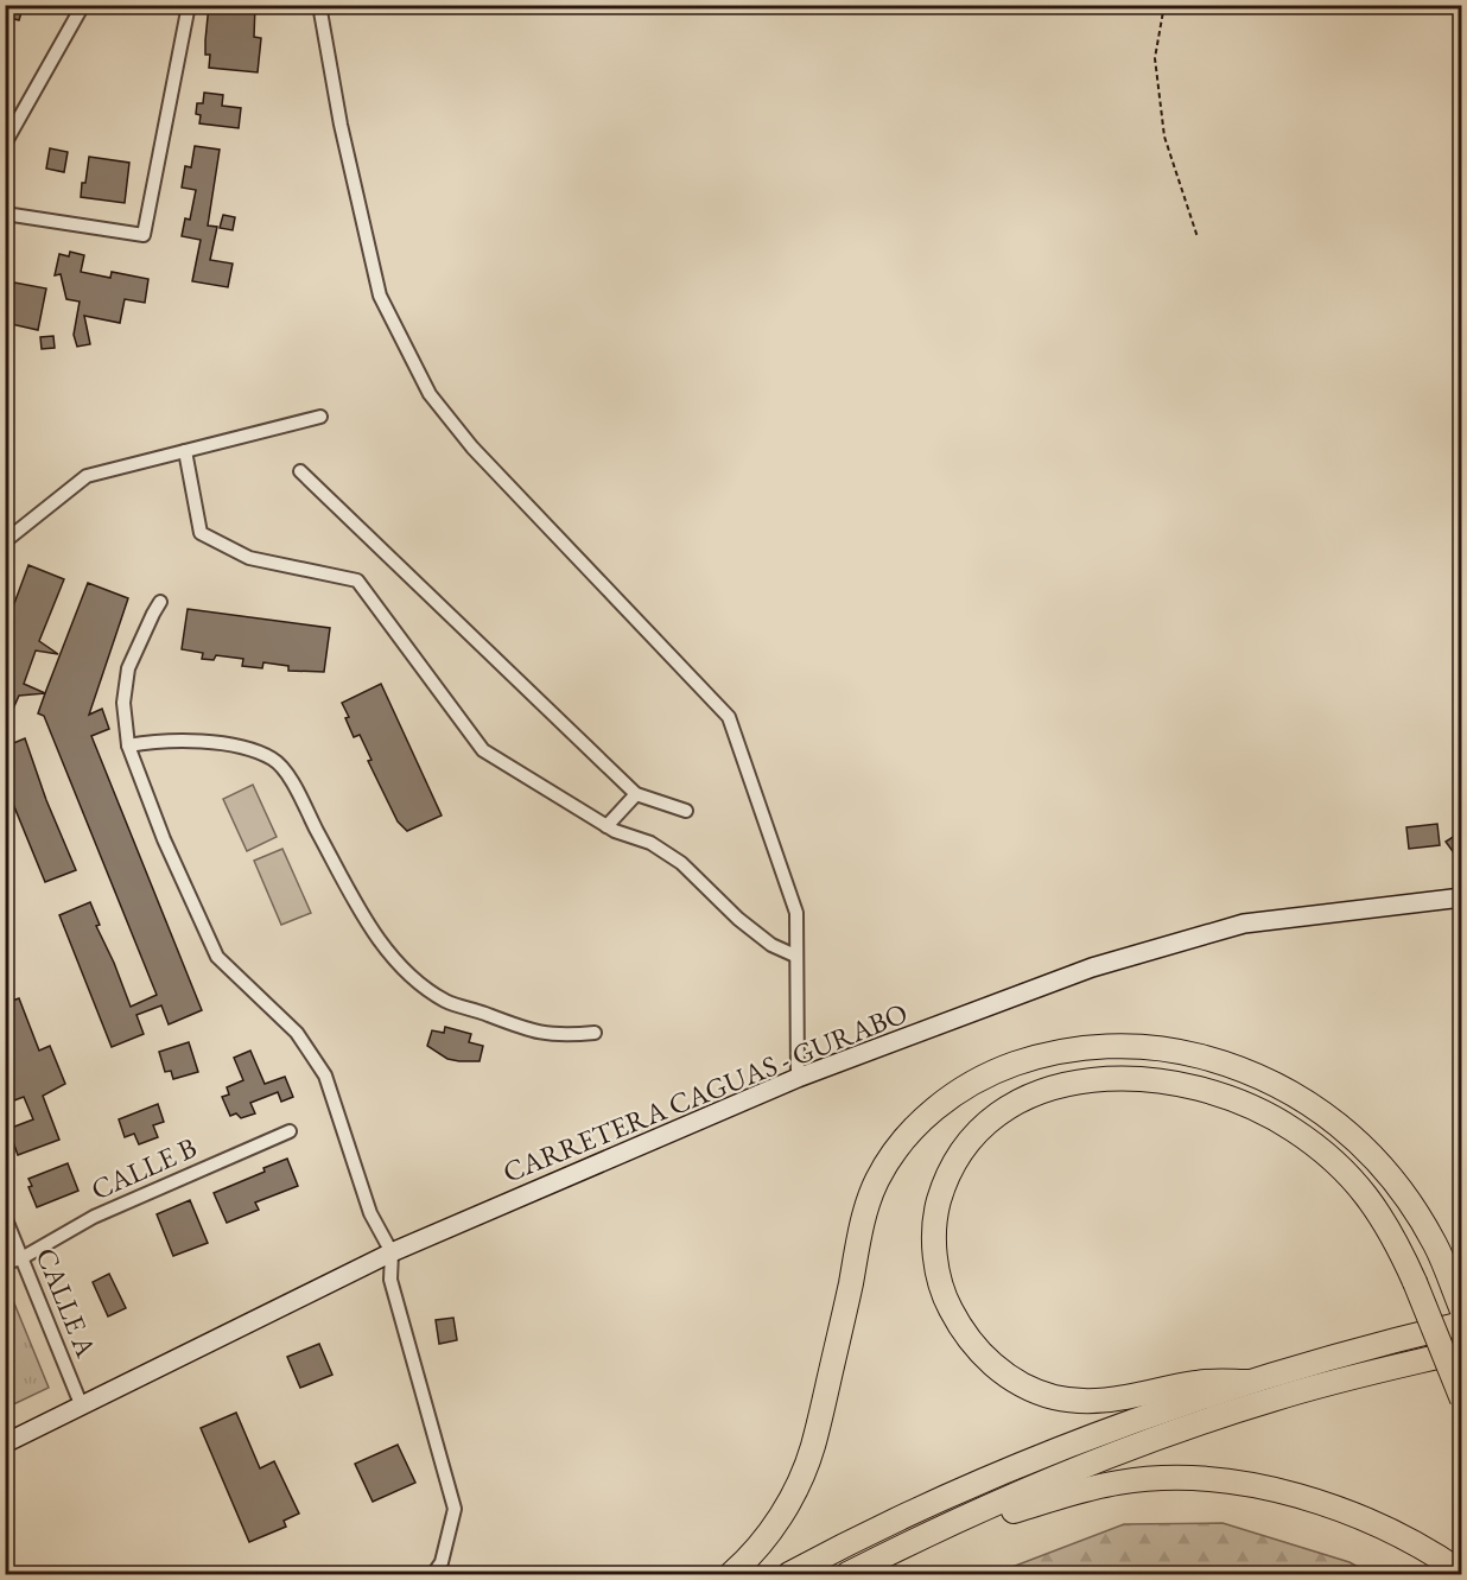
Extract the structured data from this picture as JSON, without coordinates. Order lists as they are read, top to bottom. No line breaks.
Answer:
{"streets":{"main road":["CARRETERA CAGUAS - GURABO"],"street":["CALLE B","CALLE A"]},"crossings":[["CARRETERA CAGUAS - GURABO","CALLE A"],["CALLE B","CALLE A"]]}
